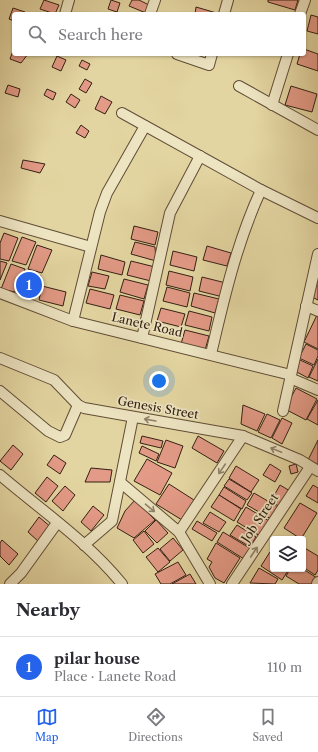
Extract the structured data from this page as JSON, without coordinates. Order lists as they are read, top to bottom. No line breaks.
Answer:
{"streets":{"street":["Lanete Road","Genesis Street","Job Street"]},"crossings":[["Genesis Street","Job Street"]],"one_way":["Genesis Street"],"page":{"search":"Search here","pins":"1","heading":"Nearby","list":[{"mark":"1","name":"pilar house","note":"Place · Lanete Road","value":"110 m"}],"nav":["Map","Directions","Saved"]}}
